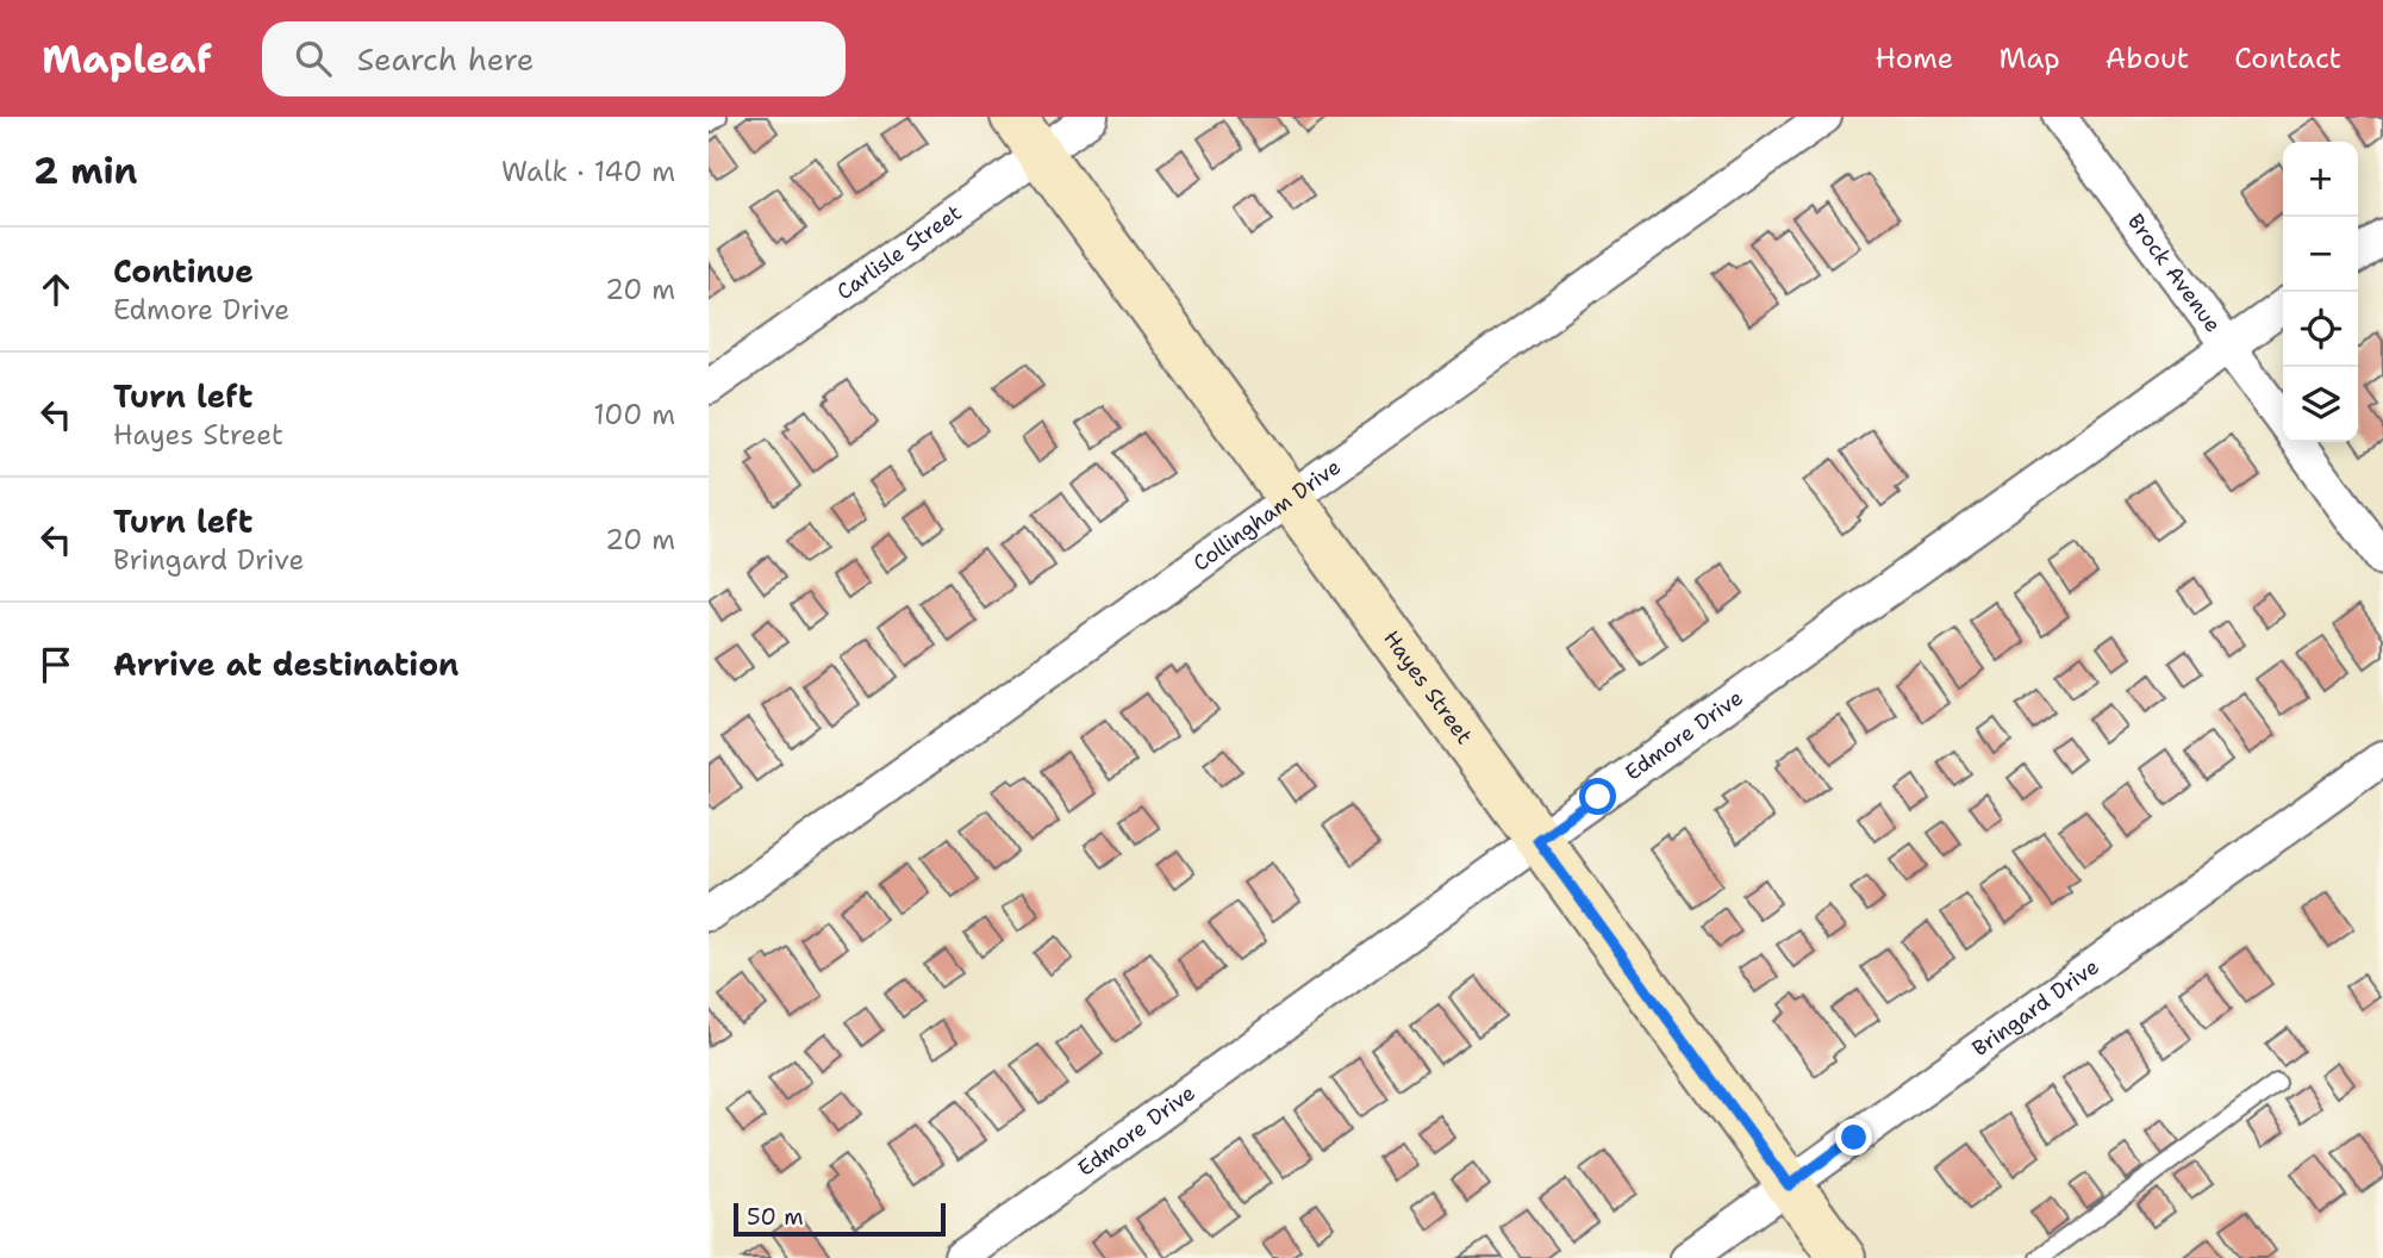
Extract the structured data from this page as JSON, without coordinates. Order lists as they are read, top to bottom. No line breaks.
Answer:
{"streets":{"street":["Carlisle Street","Brock Avenue","Collingham Drive","Hayes Street","Edmore Drive","Bringard Drive"]},"crossings":[["Carlisle Street","Hayes Street"],["Brock Avenue","Edmore Drive"],["Collingham Drive","Hayes Street"],["Hayes Street","Edmore Drive"],["Hayes Street","Bringard Drive"]],"scale_bar":"50 m","page":{"header":"Mapleaf","search":"Search here","nav":["Home","Map","About","Contact"],"heading":["2 min","Walk · 140 m"],"map_buttons":["+","−"],"list":[["Continue","Edmore Drive","20 m"],["Turn left","Hayes Street","100 m"],["Turn left","Bringard Drive","20 m"],"Arrive at destination"],"scale":"50 m"}}
